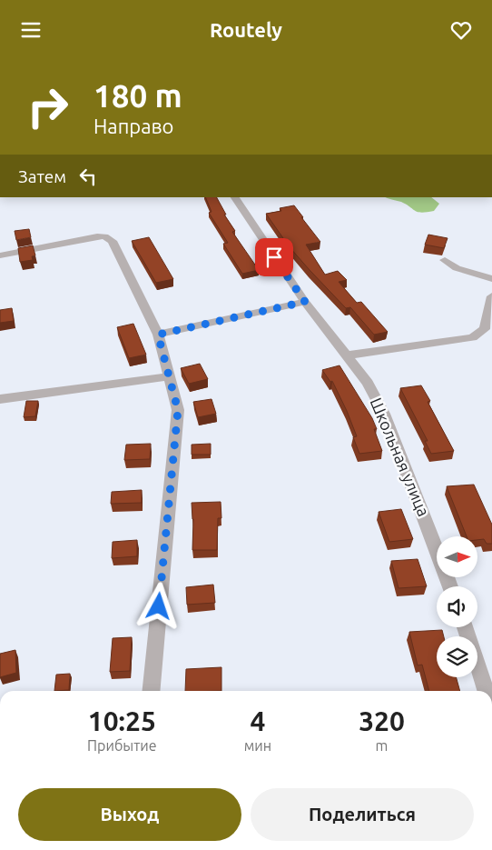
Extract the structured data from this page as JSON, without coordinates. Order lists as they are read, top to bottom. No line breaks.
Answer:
{"streets":{"street":["Школьная улица"]},"north":"right","page":{"header":"Routely","turn":["180 m","Направо"],"then":"Затем","eta":["10:25","Прибытие","4","мин","320","m"],"buttons":["Выход","Поделиться"]}}
